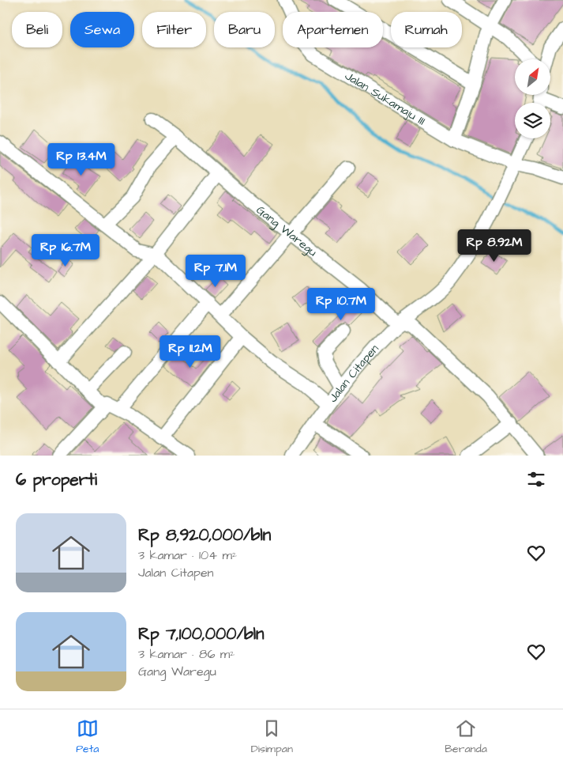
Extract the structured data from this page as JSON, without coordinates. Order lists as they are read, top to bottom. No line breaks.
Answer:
{"streets":{"street":["Jalan Sukamaju III","Gang Waregu","Jalan Citapen"]},"crossings":[["Jalan Sukamaju III","Jalan Citapen"],["Gang Waregu","Jalan Citapen"]],"north":"top right","page":{"chip":["Beli","Sewa","Filter","Baru","Apartemen","Rumah"],"price":["Rp 13.4M","Rp 8.92M","Rp 16.7M","Rp 7.1M","Rp 10.7M","Rp 11.2M"],"heading":"6 properti","list":[{"name":"Rp 8,920,000/bln","note":"3 kamar · 104 m² · Jalan Citapen"},{"name":"Rp 7,100,000/bln","note":"3 kamar · 86 m² · Gang Waregu"}],"tabs":["Peta","Disimpan","Beranda"]}}
